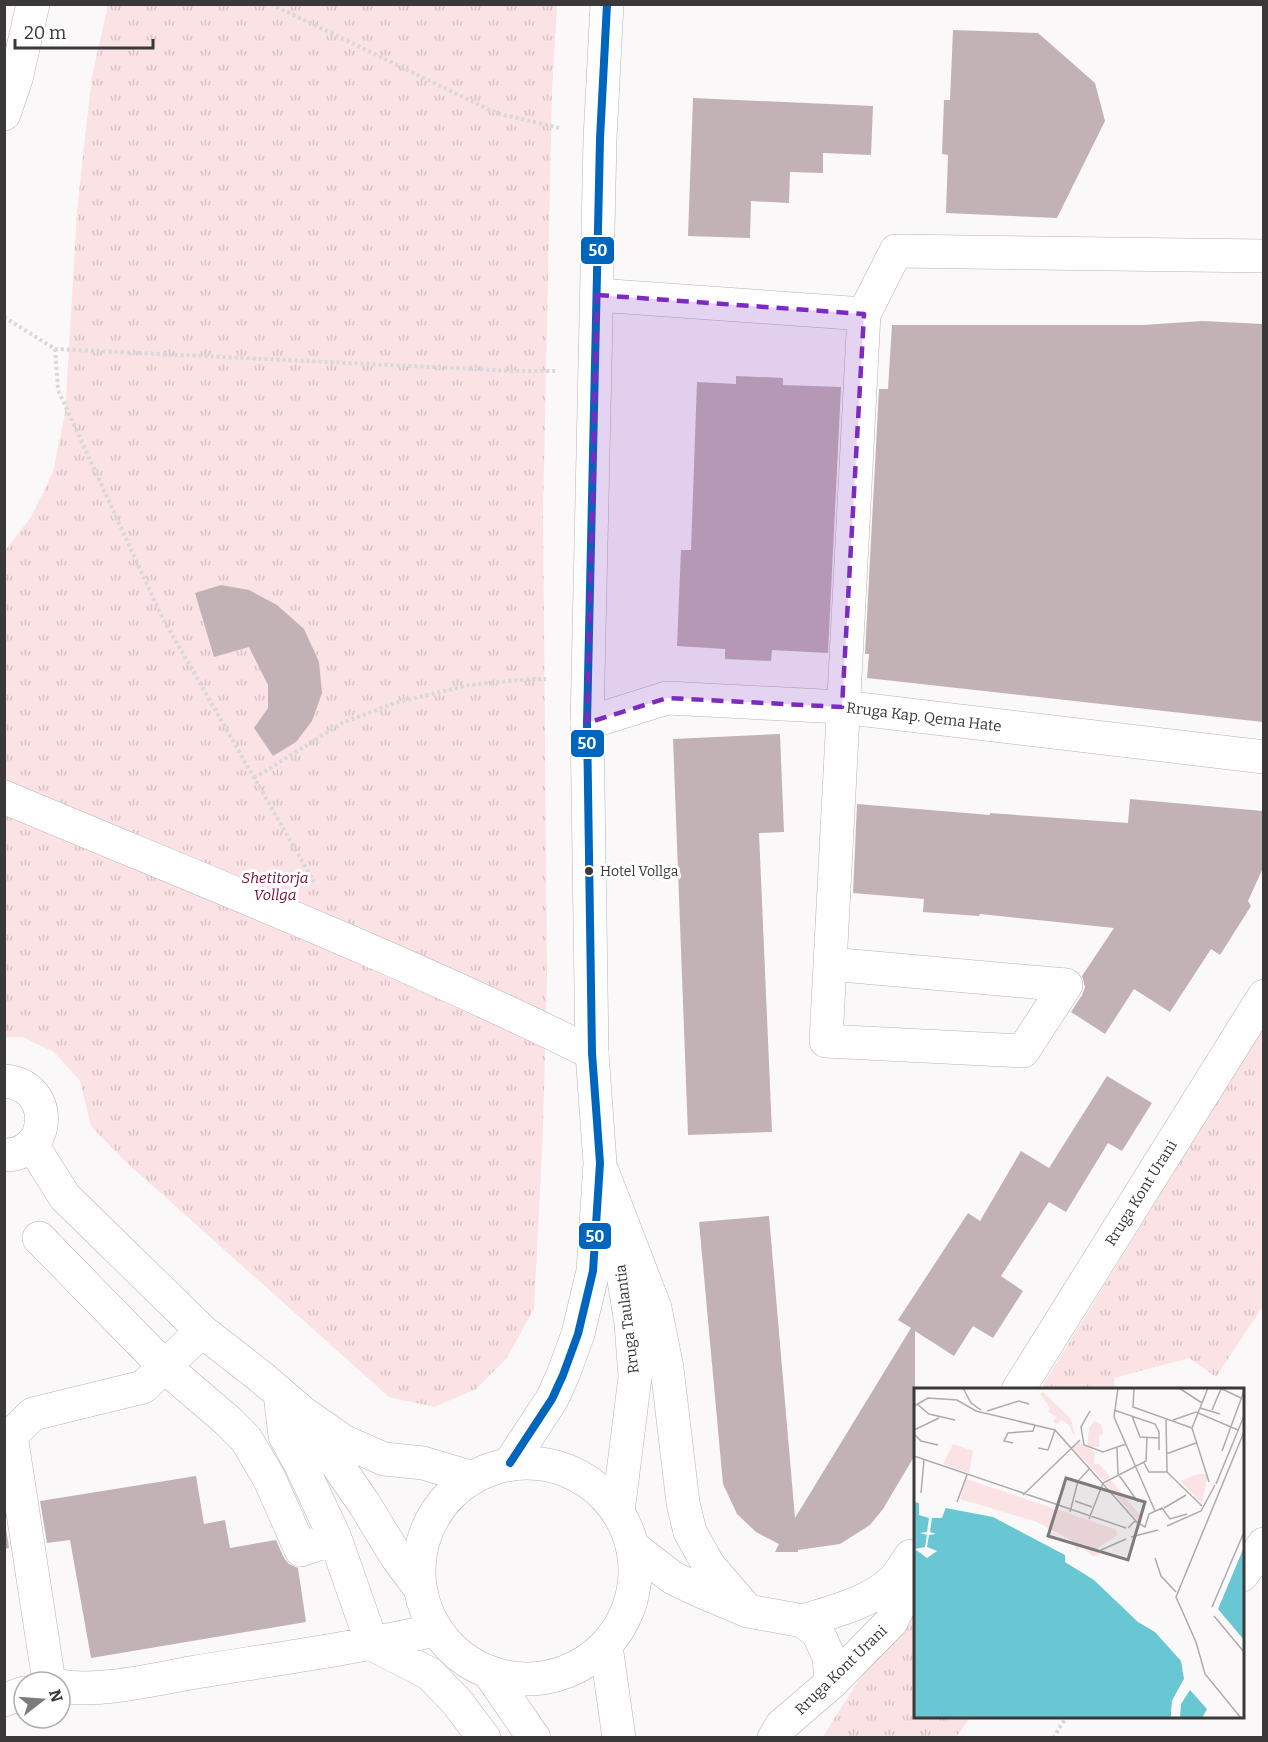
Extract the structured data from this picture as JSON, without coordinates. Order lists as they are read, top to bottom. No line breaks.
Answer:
{"streets":{"street":["Rruga Kap. Qema Hate","Rruga Kont Urani","Rruga Taulantia"]},"crossings":[["Rruga Kap. Qema Hate","Rruga Taulantia"]],"parks":["Shetitorja Vollga"],"places":["Hotel Vollga"],"lines":["transit line 50"],"scale_bar":"20 m","north":"right"}
